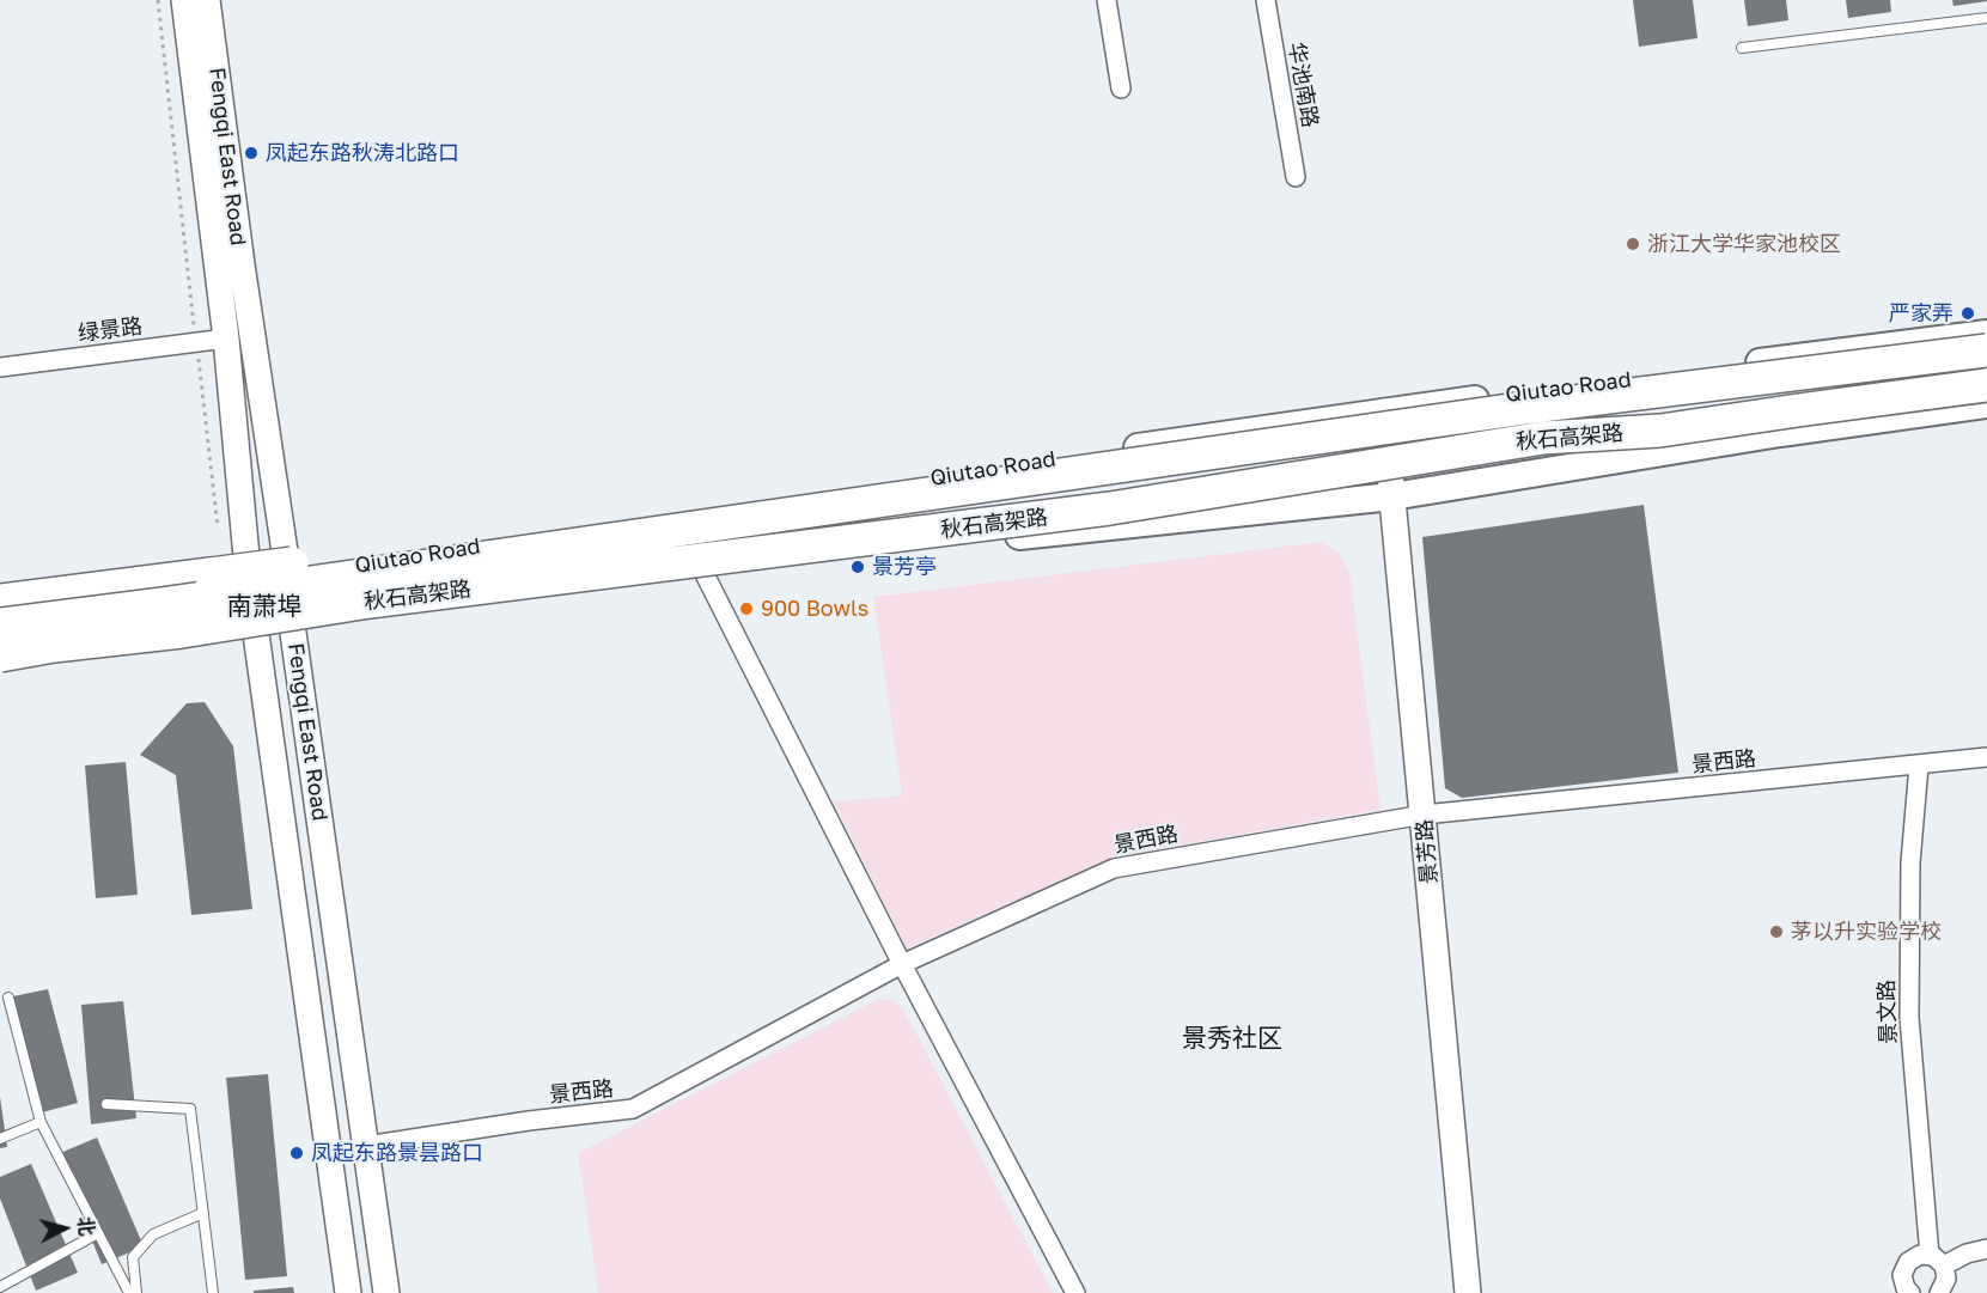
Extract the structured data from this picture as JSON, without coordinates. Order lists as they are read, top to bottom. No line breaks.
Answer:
{"streets":{"highway":["秋石高架路"],"main road":["Fengqi East Road","Qiutao Road","景芳路"],"street":["华池南路","绿景路","景西路","景文路"]},"crossings":[["Fengqi East Road","绿景路"],["Fengqi East Road","Qiutao Road"],["Fengqi East Road","景西路"],["Qiutao Road","景芳路"],["景西路","景芳路"],["景西路","景文路"]],"districts":["南萧埠","景秀社区"],"places":["凤起东路秋涛北路口","浙江大学华家池校区","严家弄","景芳亭","900 Bowls","茅以升实验学校","凤起东路景昙路口"],"north":"right"}
